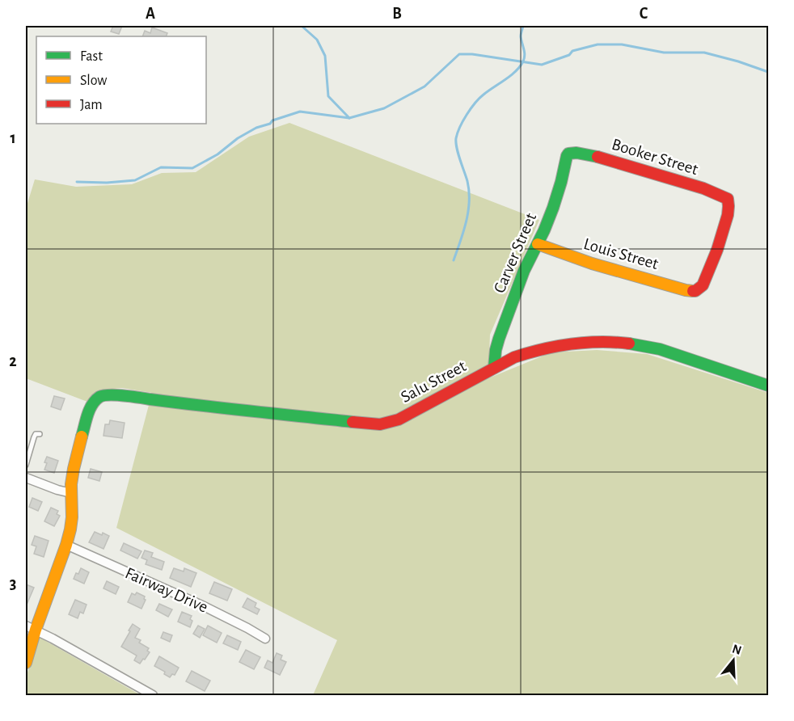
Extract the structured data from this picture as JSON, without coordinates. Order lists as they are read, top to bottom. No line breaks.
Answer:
{"streets":{"street":["Booker Street","Carver Street","Louis Street","Salu Street","Fairway Drive"]},"crossings":[["Booker Street","Carver Street"],["Booker Street","Louis Street"],["Carver Street","Louis Street"],["Carver Street","Salu Street"]],"legend":["Fast","Slow","Jam"],"north":"top","grid":{"columns":["A","B","C"],"rows":["1","2","3"]}}
